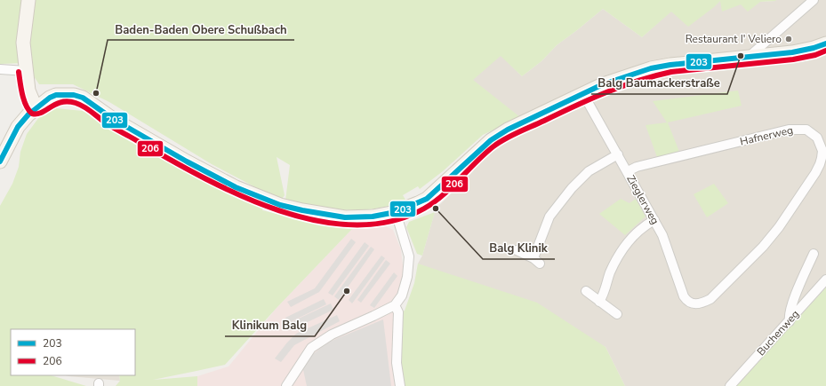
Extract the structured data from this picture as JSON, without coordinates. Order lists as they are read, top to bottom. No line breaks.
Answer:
{"streets":{"street":["Hafnerweg","Zieglerweg","Buchenweg"]},"crossings":[["Hafnerweg","Zieglerweg"]],"places":["Restaurant I' Veliero","Balg Baumackerstraße","Baden-Baden Obere Schußbach","Balg Klinik","Klinikum Balg"],"lines":["transit line 203","transit line 206"],"legend":["203","206"]}
